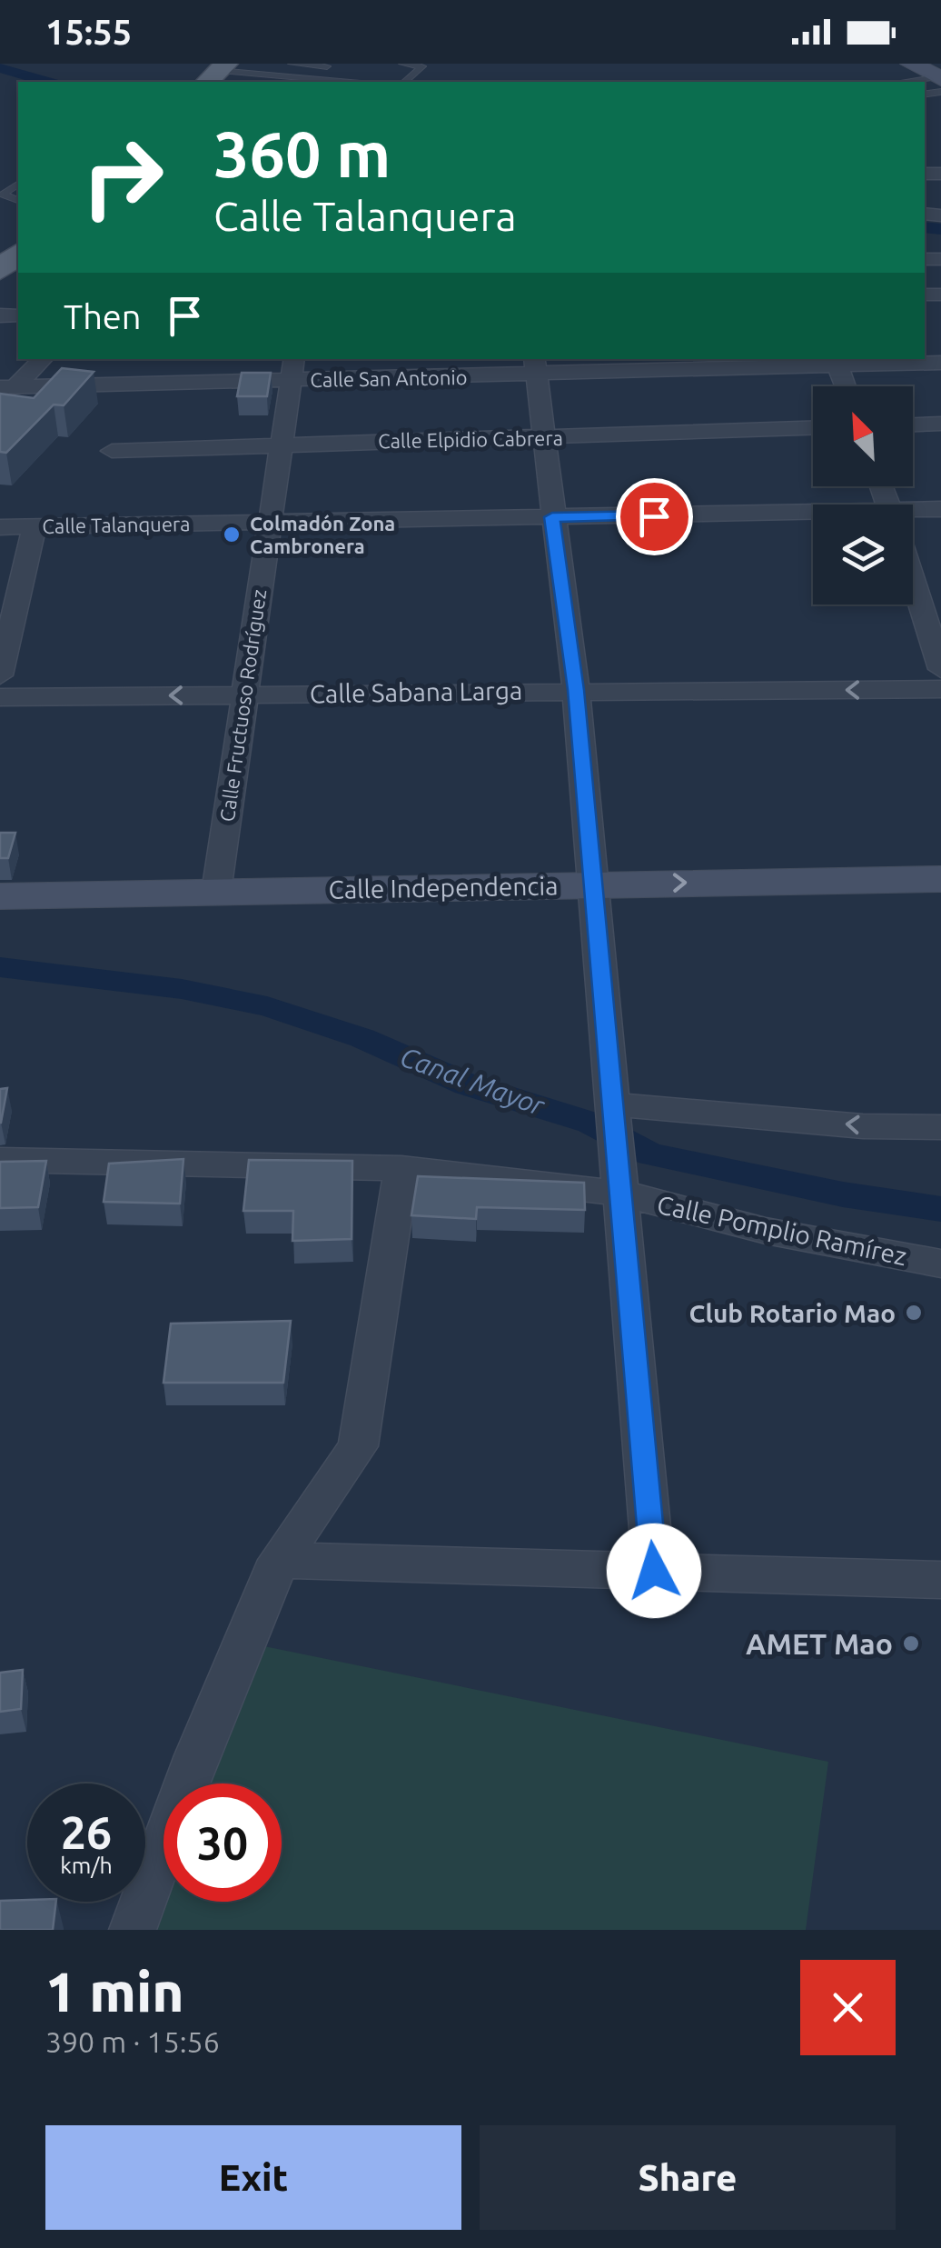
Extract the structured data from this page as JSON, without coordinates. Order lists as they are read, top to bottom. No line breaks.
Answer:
{"streets":{"street":["Calle San Antonio","Calle Elpidio Cabrera","Calle Talanquera","Calle Sabana Larga","Calle Fructuoso Rodríguez","Calle Independencia","Calle Pomplio Ramírez"]},"crossings":[["Calle San Antonio","Calle Fructuoso Rodríguez"],["Calle Elpidio Cabrera","Calle Fructuoso Rodríguez"],["Calle Talanquera","Calle Fructuoso Rodríguez"],["Calle Sabana Larga","Calle Fructuoso Rodríguez"],["Calle Fructuoso Rodríguez","Calle Independencia"]],"one_way":["Calle Sabana Larga"],"water":["Canal Mayor"],"places":["Colmadón Zona Cambronera","Club Rotario Mao","AMET Mao"],"north":"top left","page":{"status":"15:55","turn":["360 m","Calle Talanquera"],"then":"Then","speed":"26 km/h","limit":"30","heading":["1 min","390 m · 15:56"],"buttons":["Exit","Share"]}}
